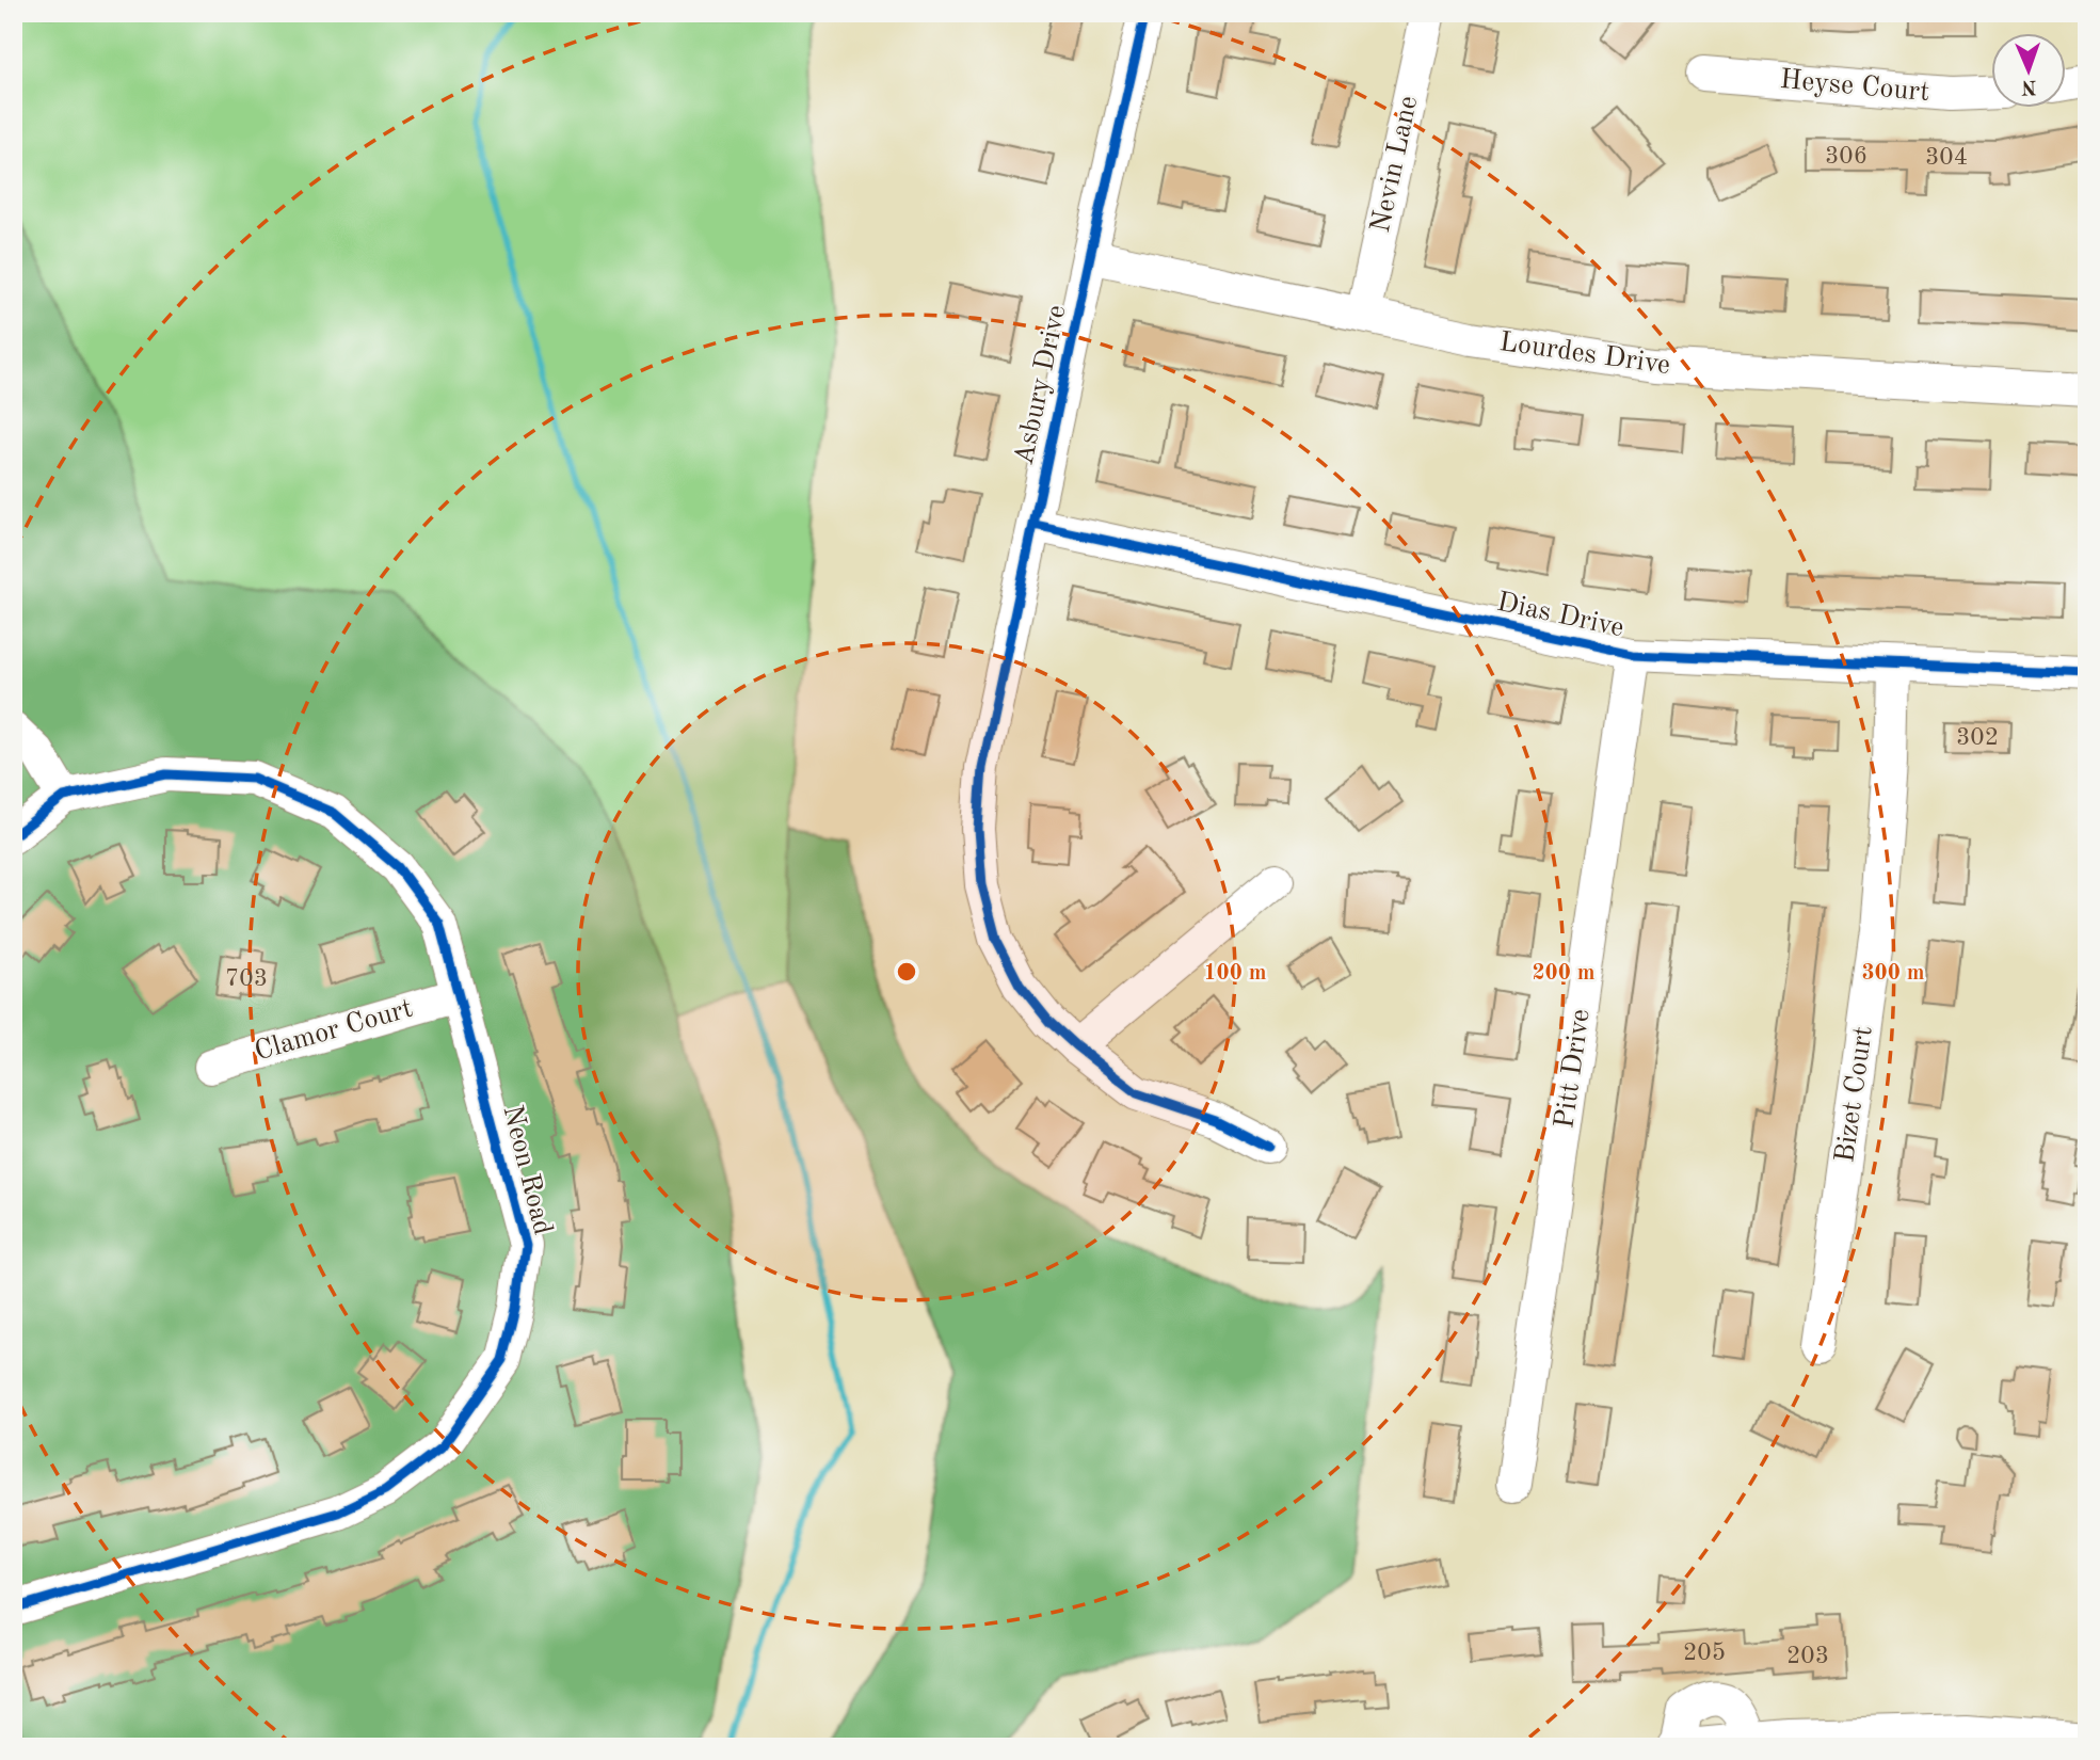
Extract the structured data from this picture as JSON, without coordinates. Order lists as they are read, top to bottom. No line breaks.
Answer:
{"streets":{"street":["Heyse Court","Nevin Lane","Lourdes Drive","Asbury Drive","Dias Drive","Clamor Court","Pitt Drive","Bizet Court","Neon Road"]},"crossings":[["Nevin Lane","Lourdes Drive"],["Lourdes Drive","Asbury Drive"],["Asbury Drive","Dias Drive"],["Dias Drive","Pitt Drive"],["Dias Drive","Bizet Court"],["Clamor Court","Neon Road"]],"house_numbers":["306","304","302","703","205","203"],"north":"bottom","rings":["100 m","200 m","300 m"]}
